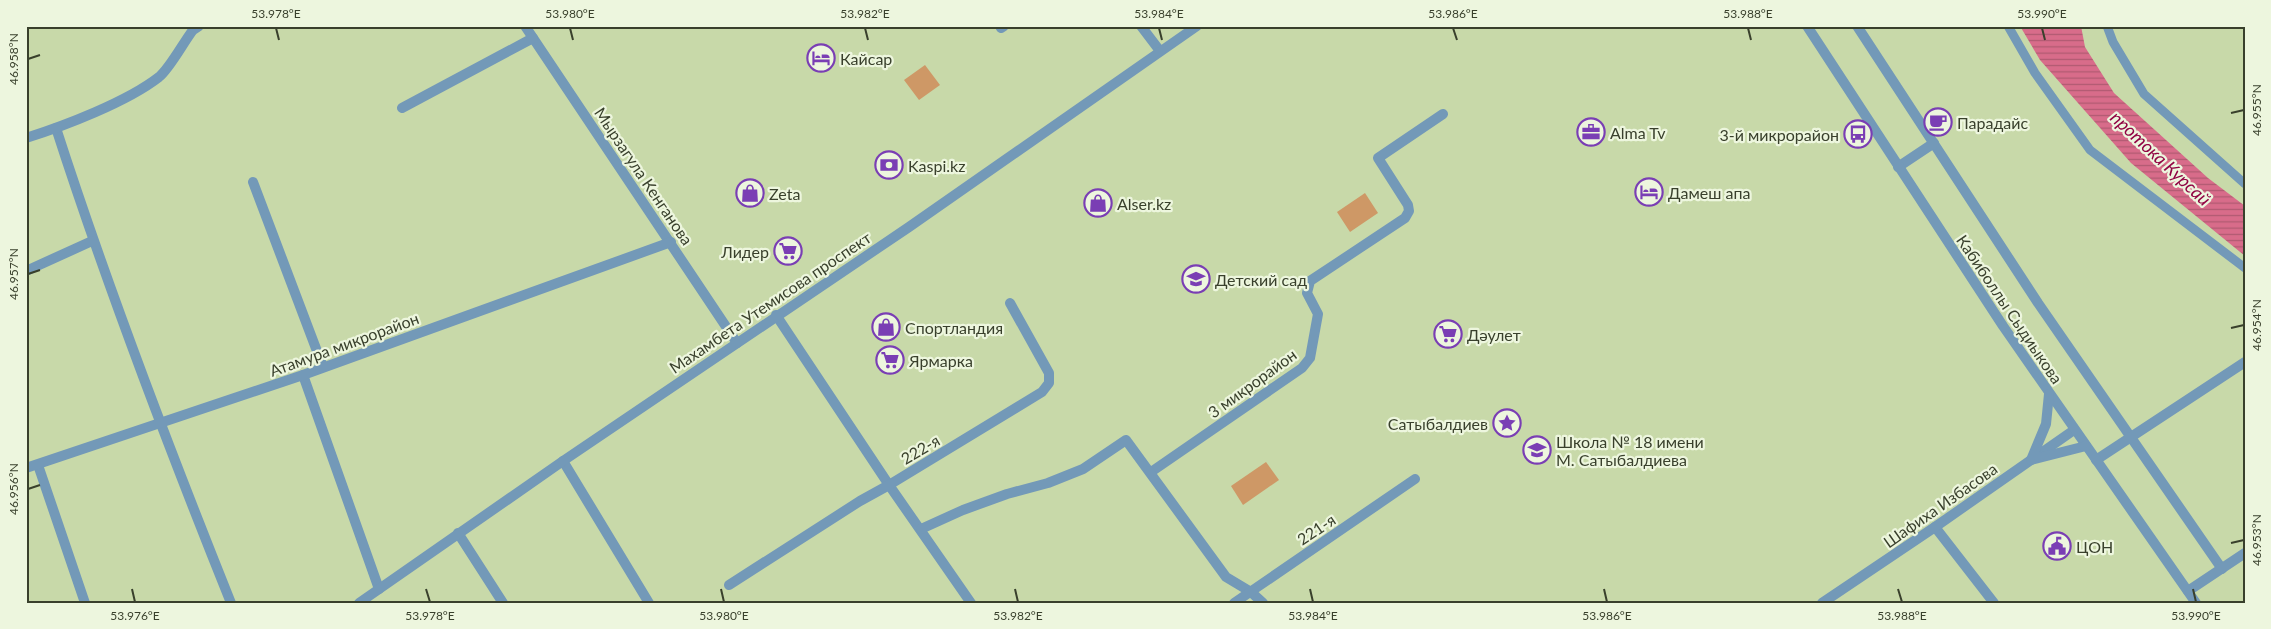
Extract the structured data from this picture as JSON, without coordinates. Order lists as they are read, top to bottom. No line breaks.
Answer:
{"streets":{"street":["Мырзагула Кенганова","Махамбета Утемисова проспект","Кабиболлы Сыдиыкова","Атамура микрорайон","3 микрорайон","222-я","Шафиха Избасова","221-я"]},"crossings":[["Мырзагула Кенганова","Махамбета Утемисова проспект"],["Мырзагула Кенганова","Атамура микрорайон"],["Кабиболлы Сыдиыкова","Шафиха Избасова"]],"water":["протока Курсай"],"places":{"hotel":["Кайсар","Дамеш апа"],"cafe":["Парадайс"],"office":["Alma Tv"],"bus stop":["3-й микрорайон"],"bank":["Kaspi.kz"],"shop":["Zeta","Alser.kz","Спортландия"],"supermarket":["Лидер","Дәулет","Ярмарка"],"school or university":["Детский сад","Школа № 18 имени М. Сатыбалдиева"],"place":["Сатыбалдиев"],"public building":["ЦОН"]},"coordinates":["53.978°E","53.980°E","53.982°E","53.984°E","53.986°E","53.988°E","53.990°E","46.958°N","46.955°N","46.957°N","46.954°N","46.956°N","46.953°N","53.976°E"]}
